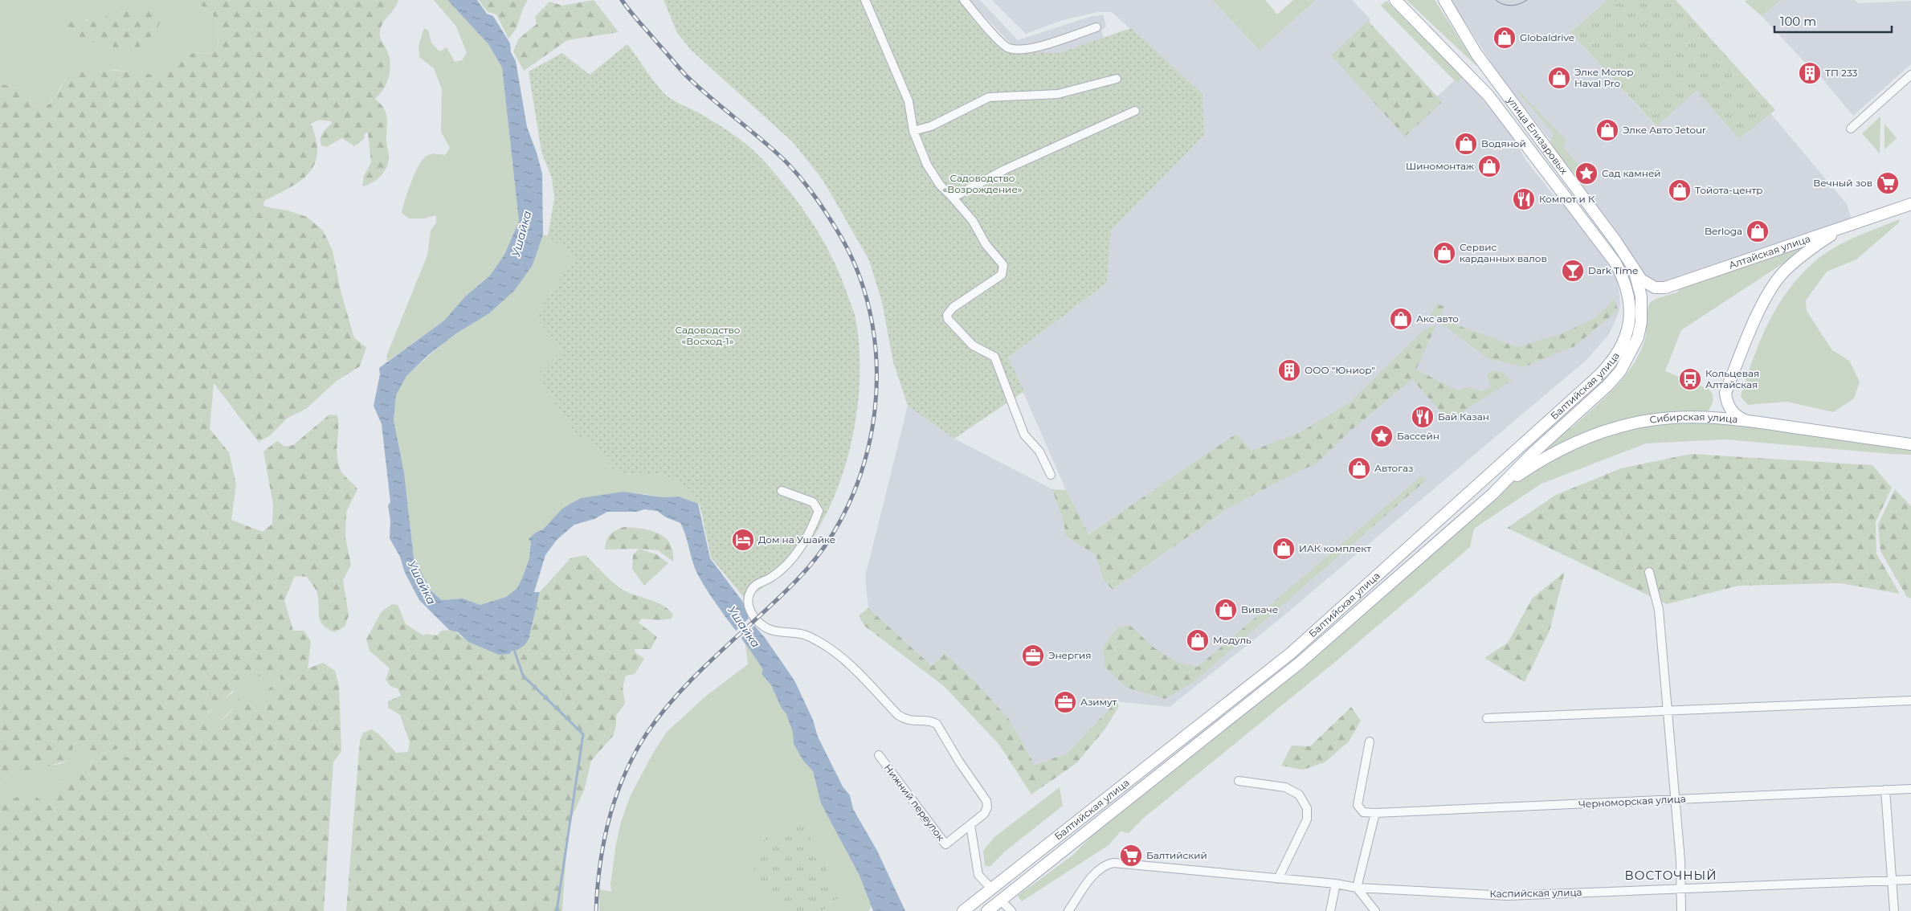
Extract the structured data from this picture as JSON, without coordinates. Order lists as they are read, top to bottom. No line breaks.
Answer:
{"streets":{"main road":["улица Елизаровых","Алтайская улица","Балтийская улица","Сибирская улица"],"street":["Черноморская улица","Нижний переулок","Каспийская улица"]},"crossings":[["улица Елизаровых","Алтайская улица"],["улица Елизаровых","Балтийская улица"],["Алтайская улица","Балтийская улица"],["Балтийская улица","Сибирская улица"]],"districts":["ВОСТОЧНЫЙ"],"water":["Ушайка"],"parks":["Садоводство «Возрождение»","Садоводство «Восход-1»"],"places":{"shop":["Globaldrive","Элке Мотор Haval Pro","Элке Авто Jetour","Водяной","Шиномонтаж","Тойота-центр","Berloga","Сервис карданных валов","Акс авто","Автогаз","ИАК комплект","Виваче","Модуль"],"building":["ТП 233","ООО \"Юниор\""],"place":["Сад камней","Бассейн"],"supermarket":["Вечный зов","Балтийский"],"restaurant":["Компот и К","Бай Казан"],"bar":["Dark Time"],"bus stop":["Кольцевая Алтайская"],"hotel":["Дом на Ушайке"],"office":["Энергия","Азимут"]},"scale_bar":"100 m"}
